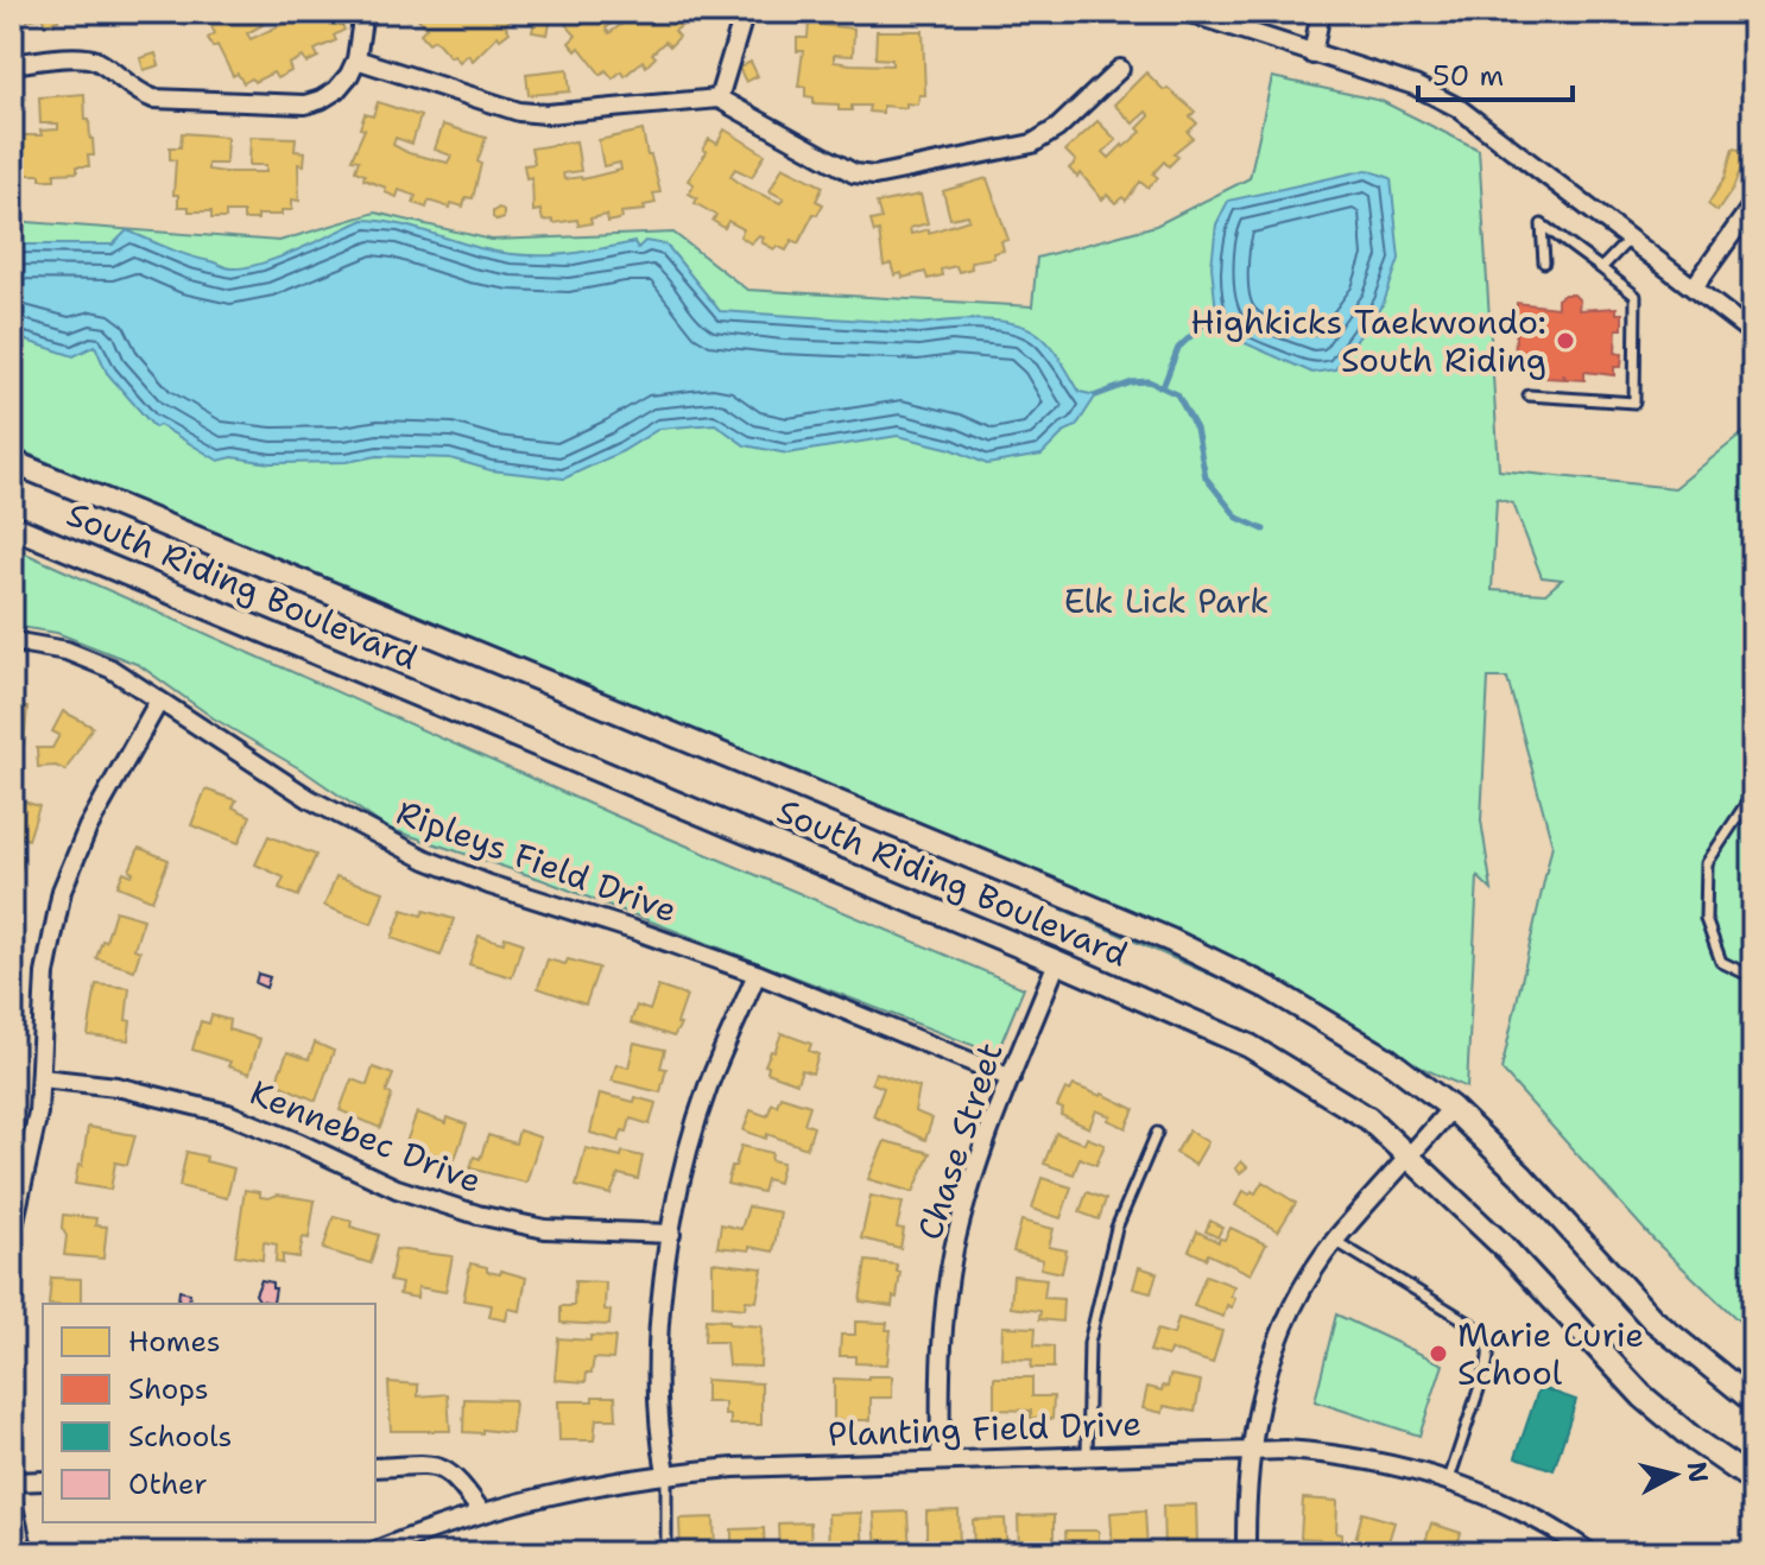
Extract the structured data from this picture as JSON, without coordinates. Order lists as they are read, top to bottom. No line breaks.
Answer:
{"streets":{"street":["South Riding Boulevard","Ripleys Field Drive","Kennebec Drive","Chase Street","Planting Field Drive"]},"crossings":[["South Riding Boulevard","Chase Street"],["Ripleys Field Drive","Chase Street"],["Chase Street","Planting Field Drive"]],"parks":["Elk Lick Park"],"places":["Highkicks Taekwondo: South Riding","Marie Curie School"],"legend":["Homes","Shops","Schools","Other"],"scale_bar":"50 m","north":"right"}
